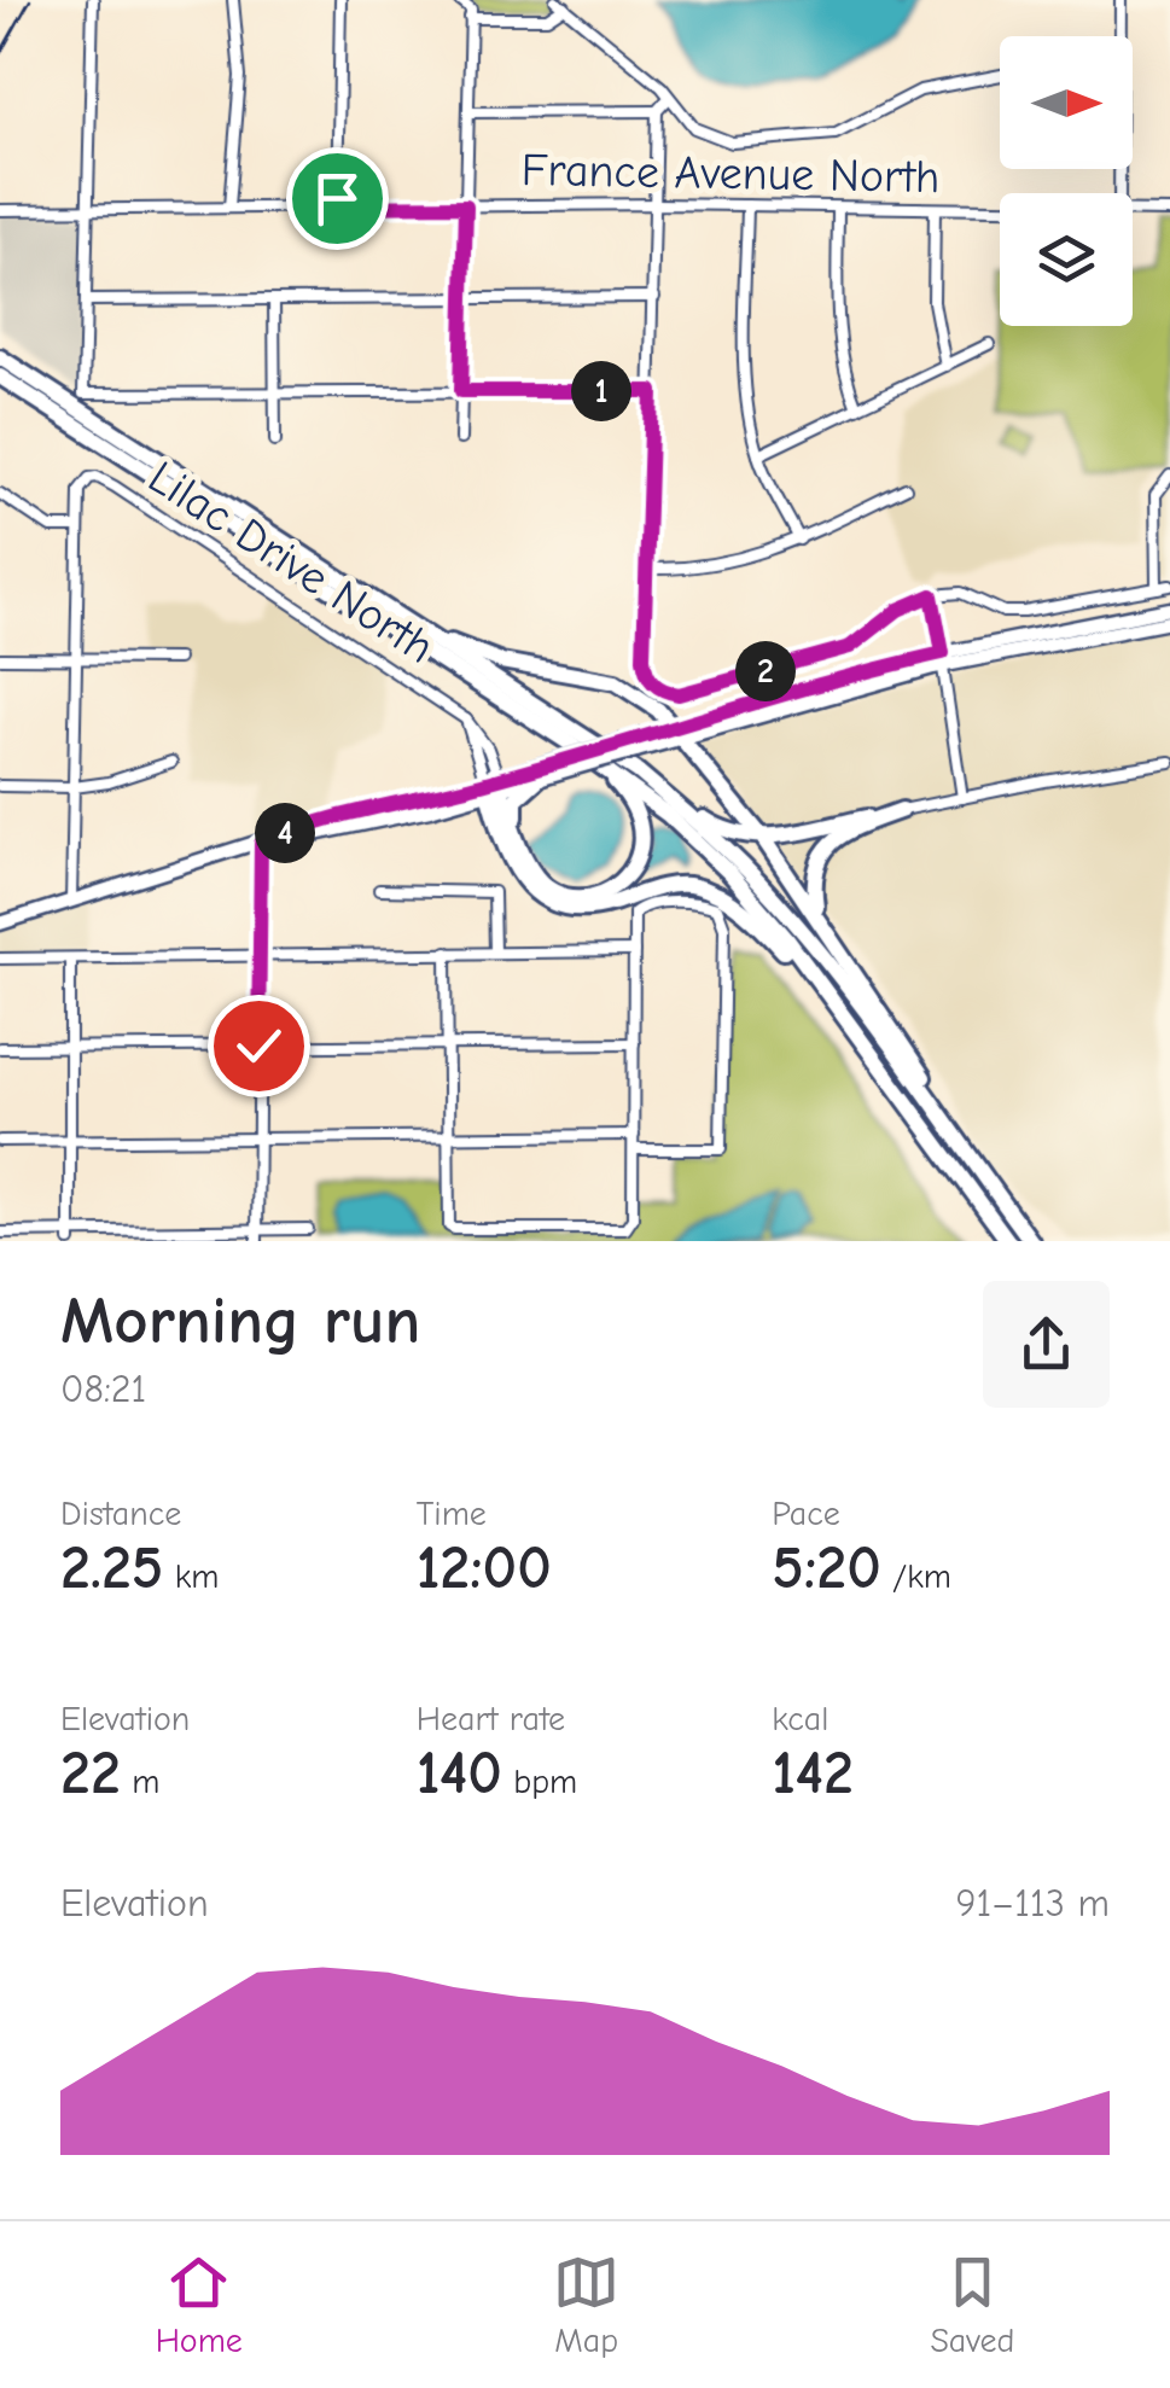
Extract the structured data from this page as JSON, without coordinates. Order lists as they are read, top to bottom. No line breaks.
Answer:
{"streets":{"street":["France Avenue North","Lilac Drive North"]},"north":"right","page":{"pins":["1","2","4"],"heading":["Morning run","08:21"],"stats":[["Distance","2.25 km"],["Time","12:00"],["Pace","5:20 /km"],["Elevation","22 m"],["Heart rate","140 bpm"],["kcal","142"]],"chart":["Elevation","91–113 m"],"tabs":["Home","Map","Saved"]}}
